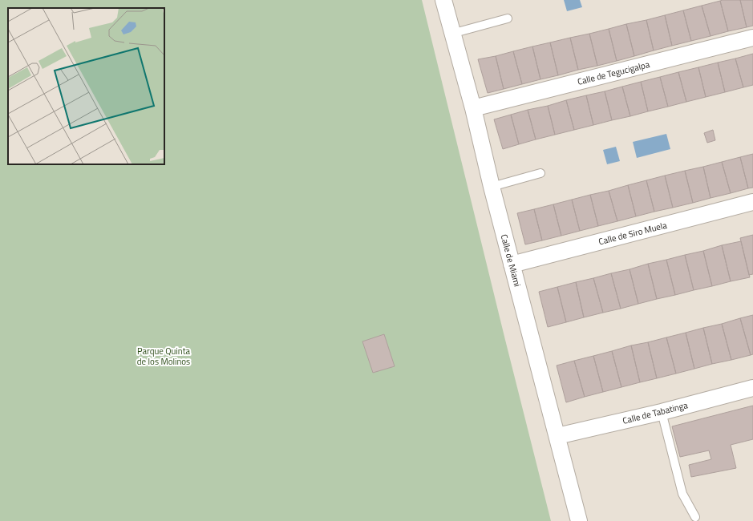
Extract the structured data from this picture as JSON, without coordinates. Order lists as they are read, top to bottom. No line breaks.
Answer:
{"streets":{"street":["Calle de Tegucigalpa","Calle de Siro Muela","Calle de Miami","Calle de Tabatinga"]},"crossings":[["Calle de Tegucigalpa","Calle de Miami"],["Calle de Siro Muela","Calle de Miami"],["Calle de Miami","Calle de Tabatinga"]],"parks":["Parque Quinta de los Molinos"]}
